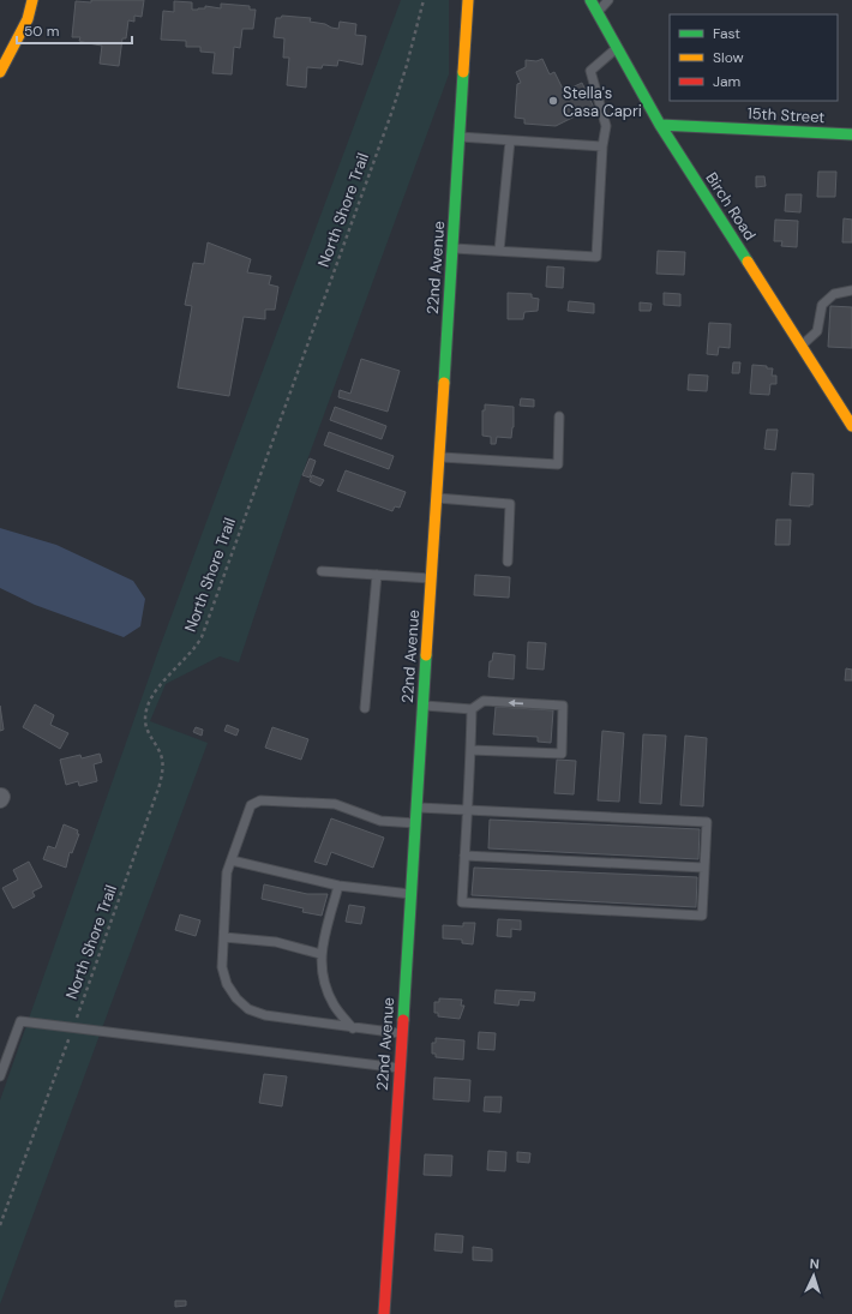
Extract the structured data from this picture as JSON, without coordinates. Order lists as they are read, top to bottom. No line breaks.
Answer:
{"streets":{"street":["15th Street","Birch Road","22nd Avenue"],"path":["North Shore Trail"]},"crossings":[["15th Street","Birch Road"]],"places":["Stella's Casa Capri"],"legend":["Fast","Slow","Jam"],"scale_bar":"50 m","north":"top"}
